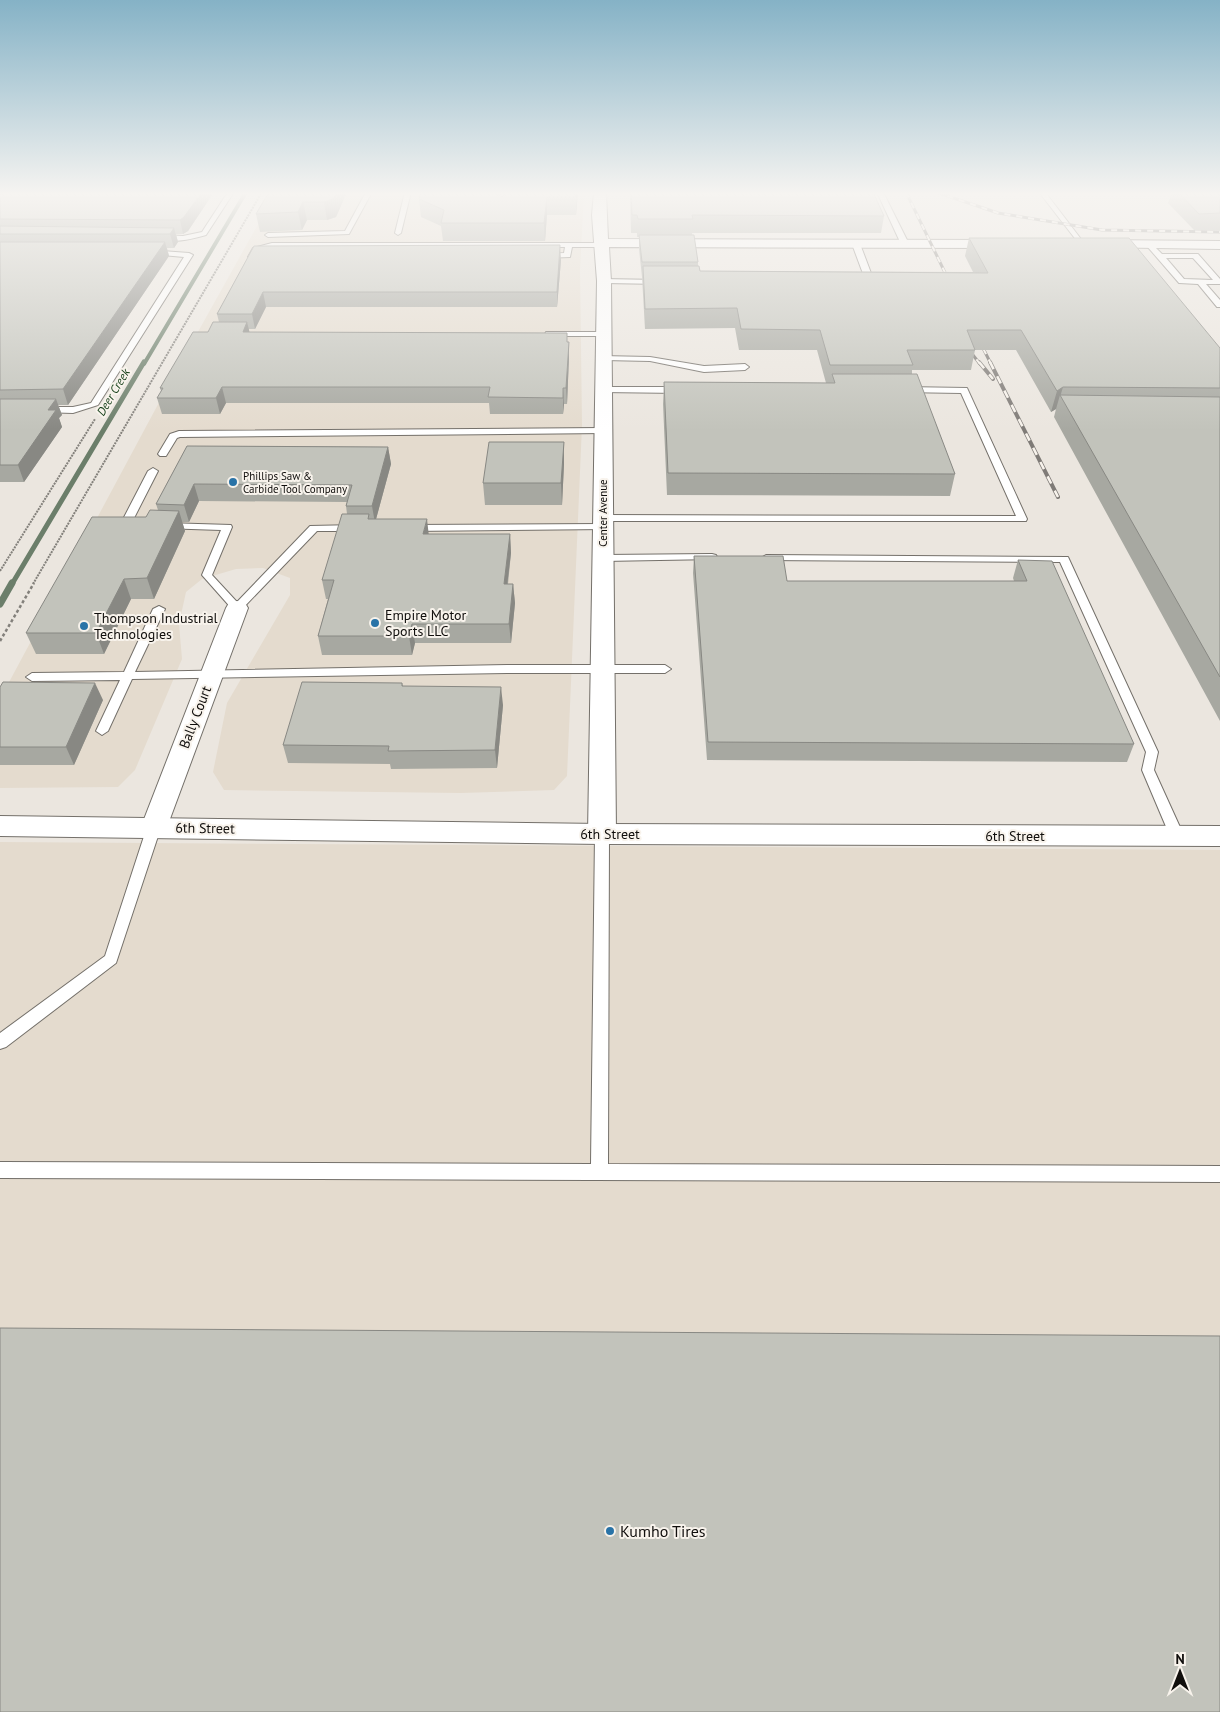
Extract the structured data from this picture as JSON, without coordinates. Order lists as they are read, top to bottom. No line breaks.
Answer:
{"streets":{"street":["Center Avenue","Bally Court","6th Street"]},"crossings":[["Center Avenue","6th Street"],["Bally Court","6th Street"]],"water":["Deer Creek"],"places":["Phillips Saw & Carbide Tool Company","Empire Motor Sports LLC","Thompson Industrial Technologies","Kumho Tires"],"north":"top"}
